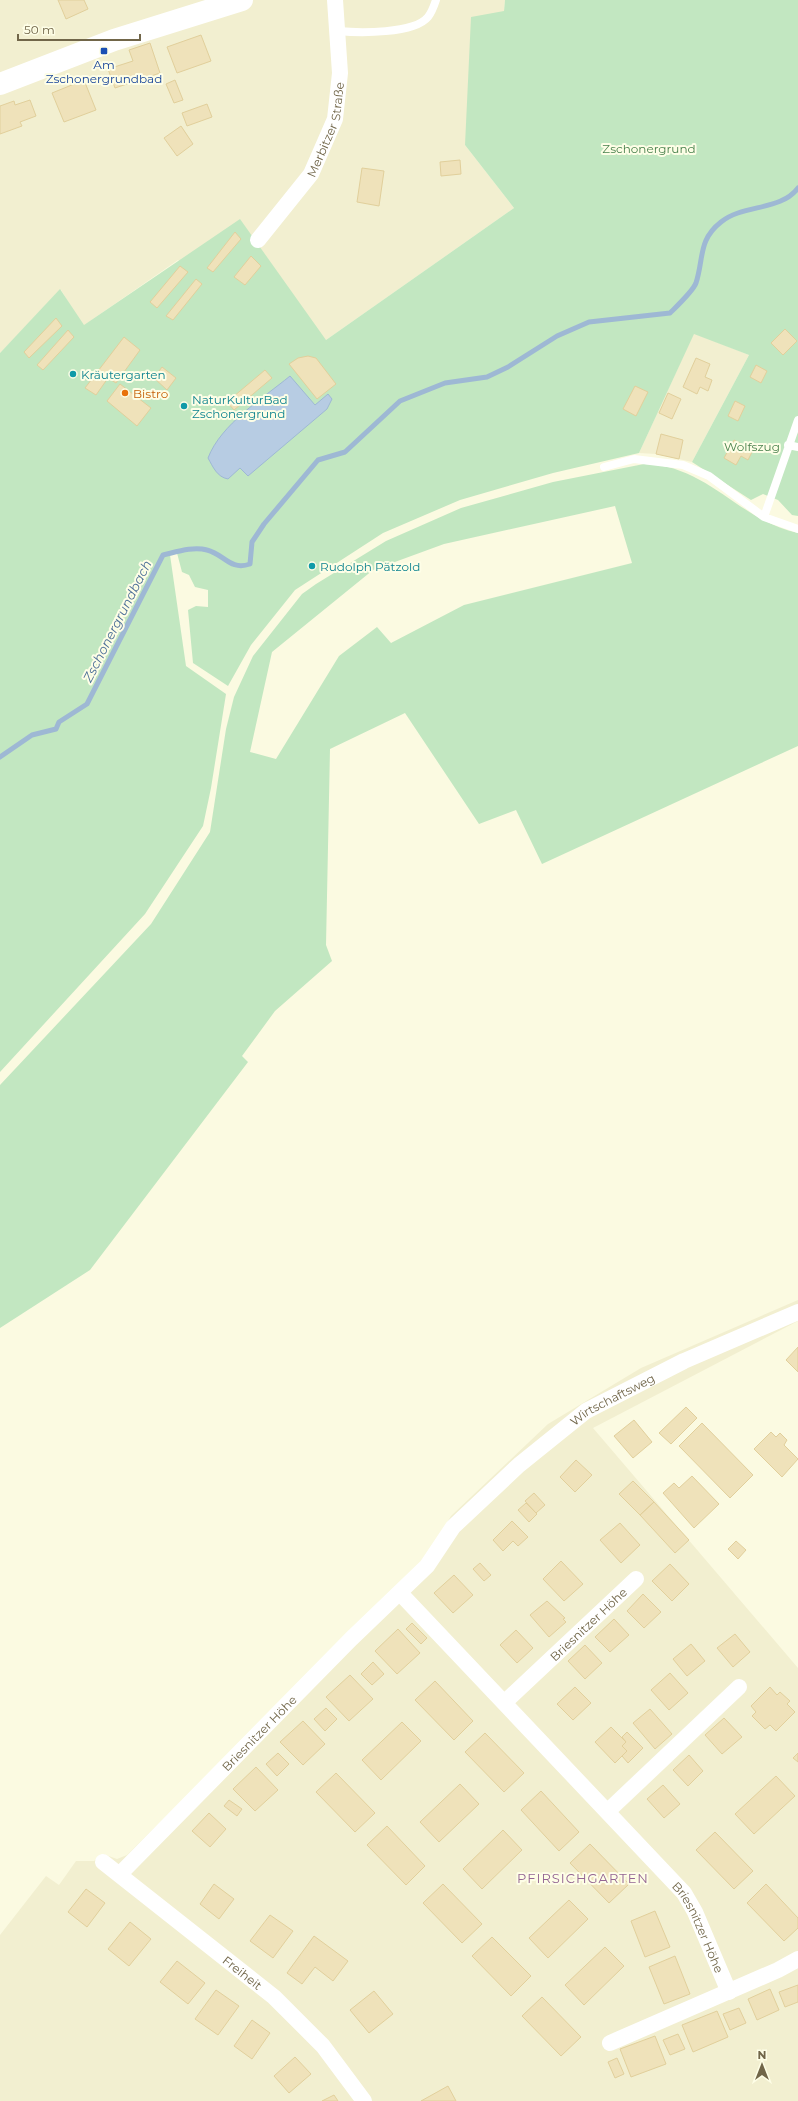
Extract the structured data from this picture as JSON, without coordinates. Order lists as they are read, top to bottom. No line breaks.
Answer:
{"streets":{"street":["Merbitzer Straße","Wirtschaftsweg","Briesnitzer Höhe","Freiheit"]},"crossings":[["Wirtschaftsweg","Briesnitzer Höhe"],["Briesnitzer Höhe","Freiheit"]],"districts":["PFIRSICHGARTEN"],"water":["Zschonergrundbach"],"parks":["Zschonergrund","Wolfszug"],"places":{"transit":["Am Zschonergrundbad"],"other":["Kräutergarten","Bistro","NaturKulturBad Zschonergrund","Rudolph Pätzold"]},"scale_bar":"50 m","north":"top"}
